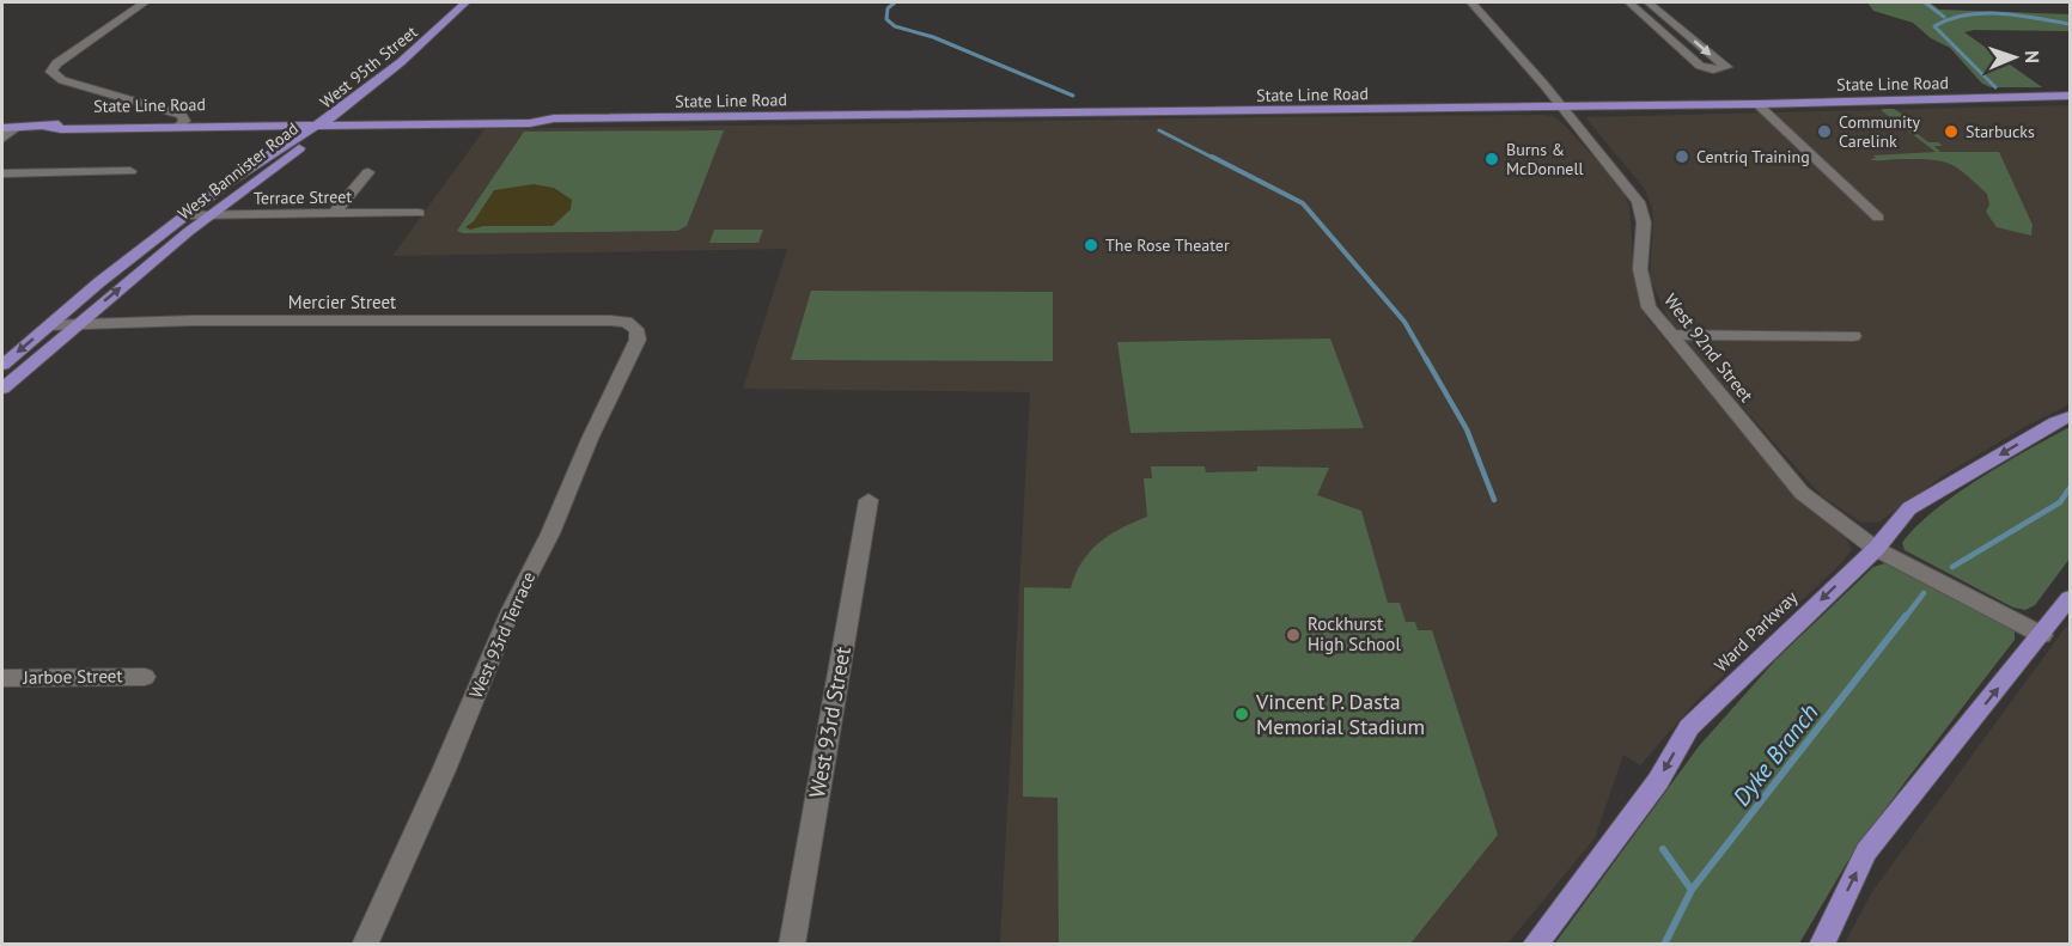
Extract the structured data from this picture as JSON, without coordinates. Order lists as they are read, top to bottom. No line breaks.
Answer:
{"streets":{"main road":["West 95th Street","State Line Road","West Bannister Road","Ward Parkway"],"street":["Terrace Street","Mercier Street","West 92nd Street","West 93rd Terrace","Jarboe Street","West 93rd Street"]},"crossings":[["West 95th Street","State Line Road"],["West 95th Street","West Bannister Road"],["State Line Road","West Bannister Road"],["State Line Road","West 92nd Street"],["West Bannister Road","Terrace Street"],["West Bannister Road","Mercier Street"],["Mercier Street","West 93rd Terrace"],["West 92nd Street","Ward Parkway"]],"one_way":["Ward Parkway"],"water":["Dyke Branch"],"places":["Community Carelink","Starbucks","Centriq Training","Burns & McDonnell","The Rose Theater","Rockhurst High School","Vincent P. Dasta Memorial Stadium"],"north":"right"}
